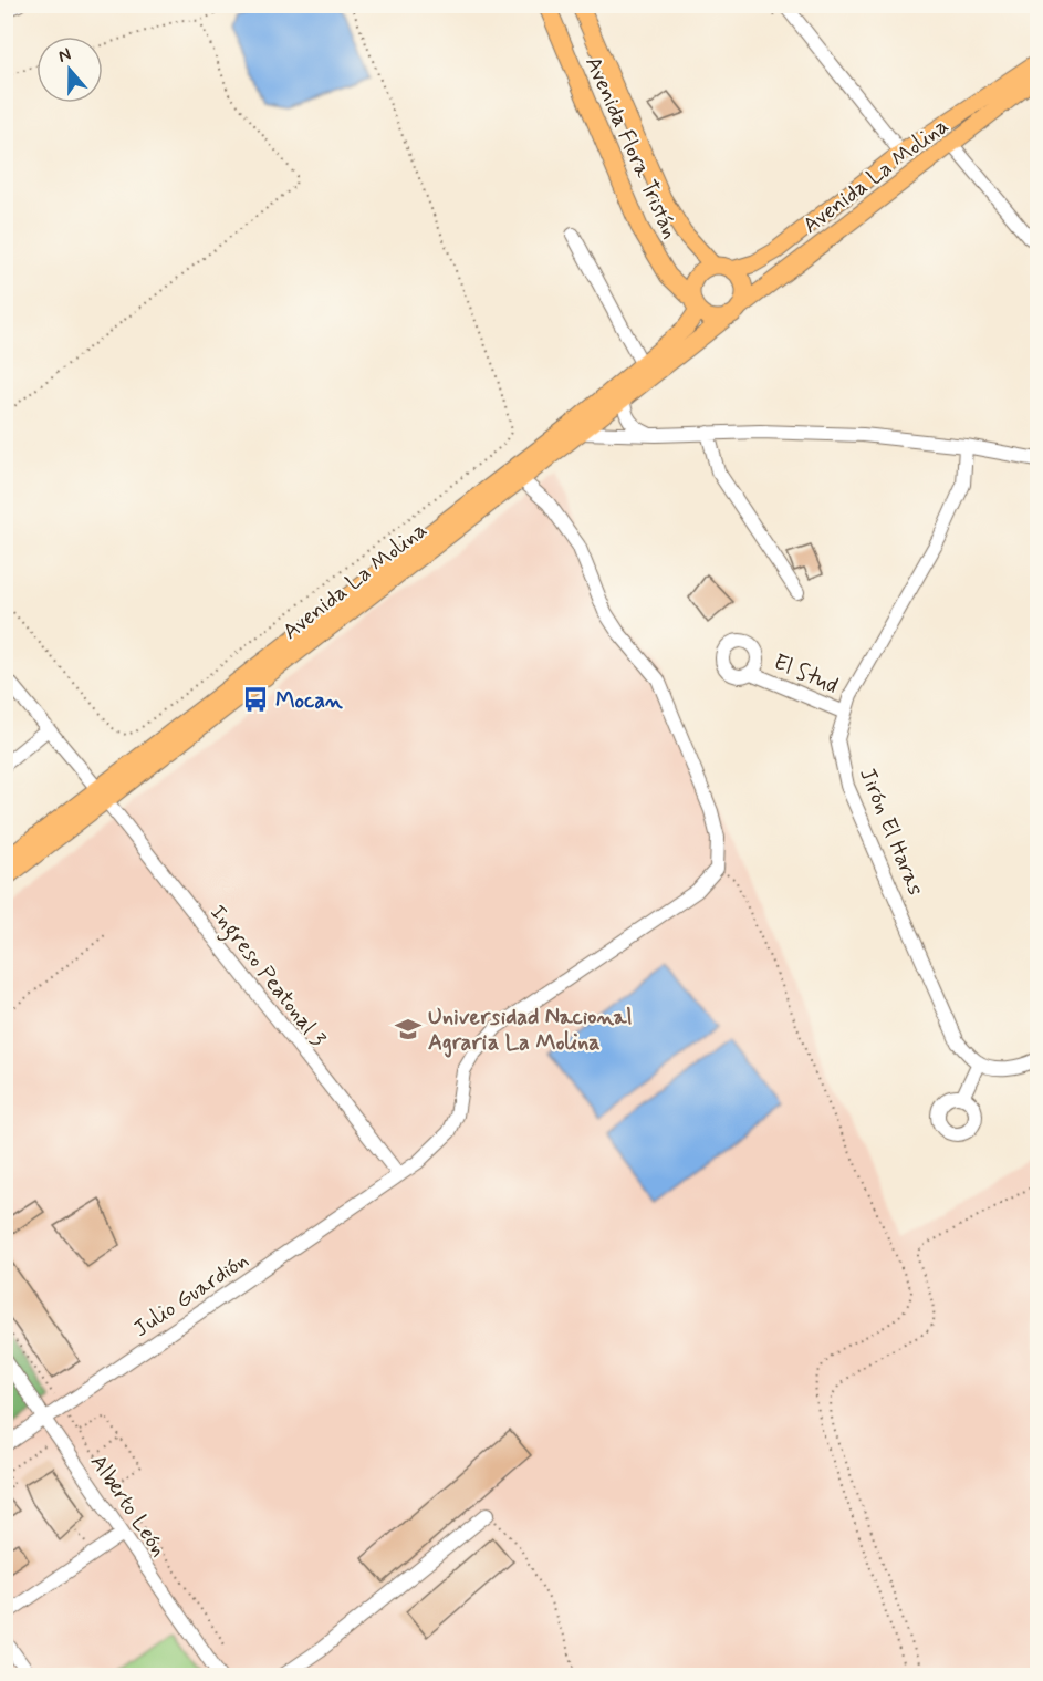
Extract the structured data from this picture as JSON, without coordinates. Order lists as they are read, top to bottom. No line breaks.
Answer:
{"streets":{"main road":["Avenida Flora Tristán","Avenida La Molina"],"street":["El Stud","Jirón El Haras","Ingreso Peatonal 3","Julio Guardión","Alberto León"]},"crossings":[["Avenida Flora Tristán","Avenida La Molina"],["Avenida La Molina","Ingreso Peatonal 3"],["El Stud","Jirón El Haras"],["Ingreso Peatonal 3","Julio Guardión"],["Julio Guardión","Alberto León"]],"places":{"bus stop":["Mocan"],"school or university":["Universidad Nacional Agraria La Molina"]},"north":"top"}
